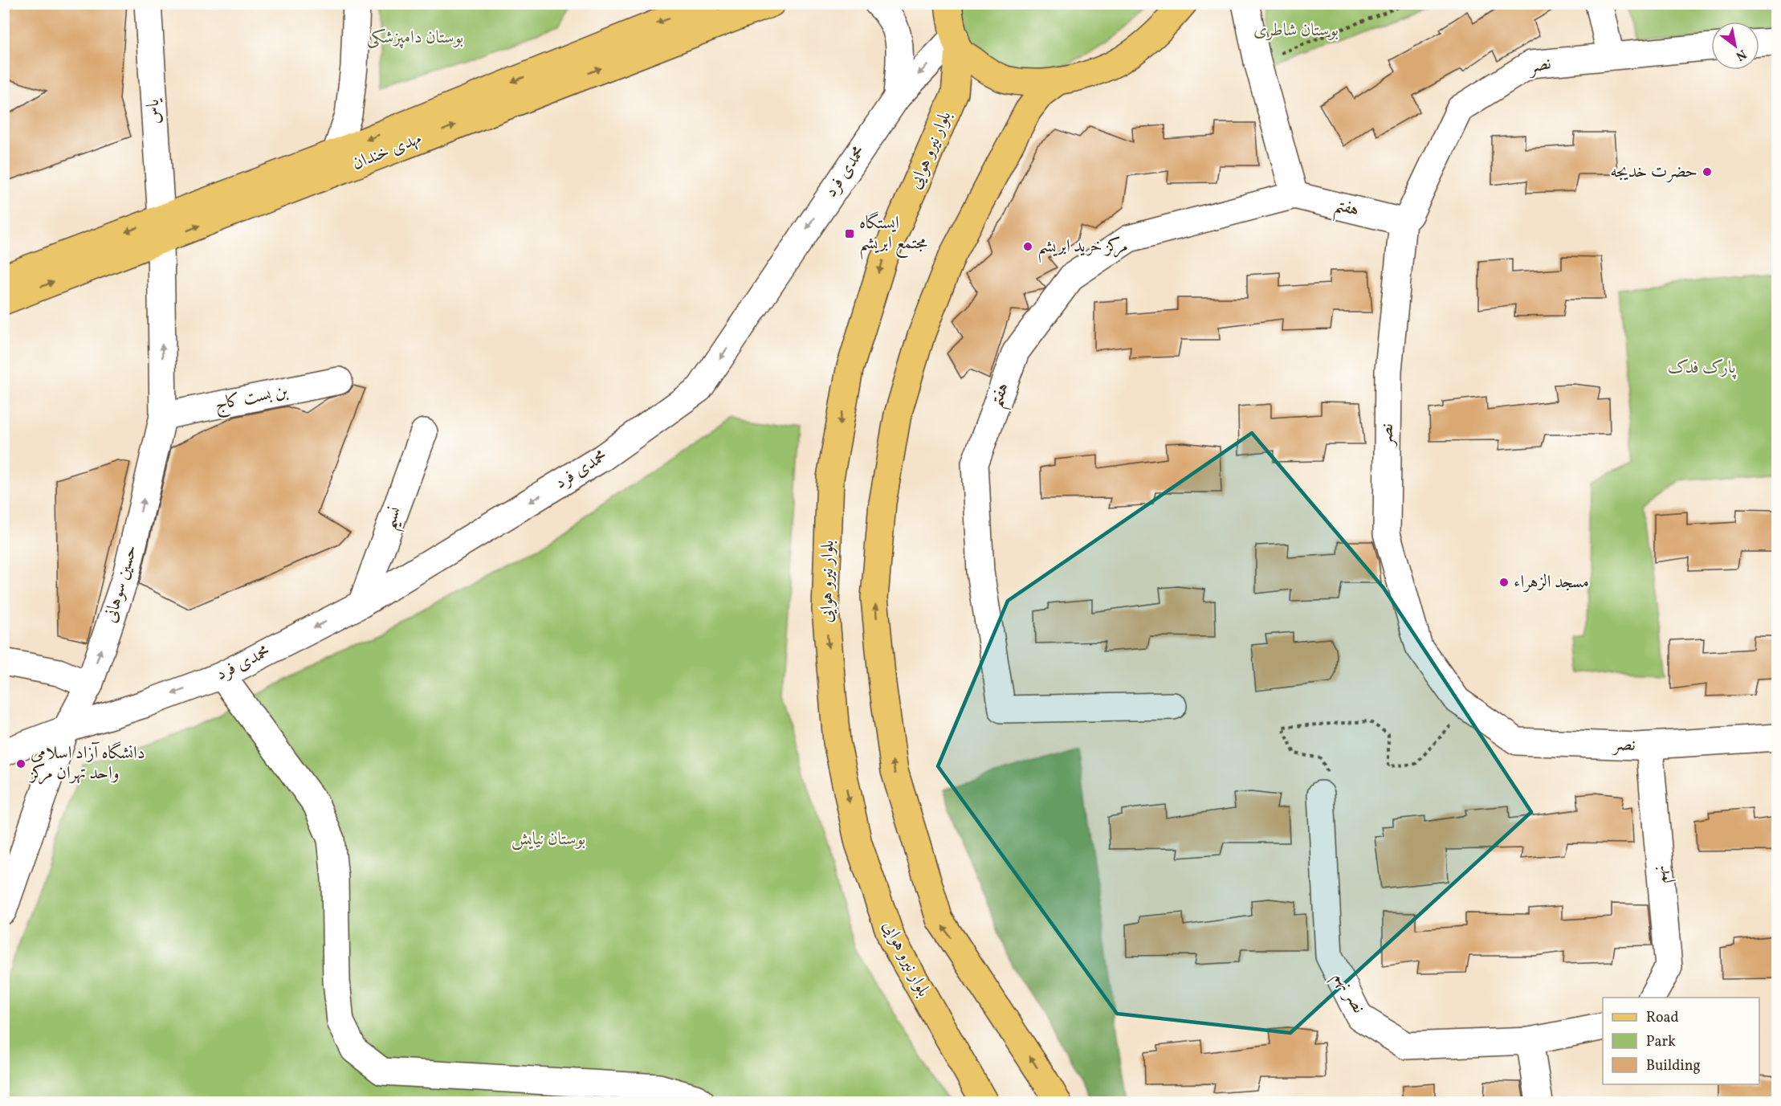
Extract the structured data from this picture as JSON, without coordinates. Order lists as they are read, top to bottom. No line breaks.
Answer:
{"streets":{"main road":["بلوار نیرو هوایی","مهدی خندان"],"street":["نصر","یاس","محمدی فرد","هفتم","بن بست کاج","نسیم","حسین سوهانی","نهم","نصر نهم"]},"crossings":[["نصر","هفتم"],["نصر","نهم"],["یاس","مهدی خندان"],["یاس","حسین سوهانی"],["بلوار نیرو هوایی","محمدی فرد"],["مهدی خندان","حسین سوهانی"],["محمدی فرد","نسیم"],["محمدی فرد","حسین سوهانی"],["بن بست کاج","حسین سوهانی"]],"one_way":["محمدی فرد","حسین سوهانی"],"parks":["بوستان شاطری","بوستان دامپزشکی","پارک فدک","بوستان نیایش"],"places":{"other":["حضرت خدیجه","مرکز خرید ابریشم","مسجد الزهراء","دانشگاه آزاد اسلامی واحد تهران مرکز"],"transit":["ایستگاه مجتمع ابریشم"]},"legend":["Road","Park","Building"],"north":"bottom right"}
